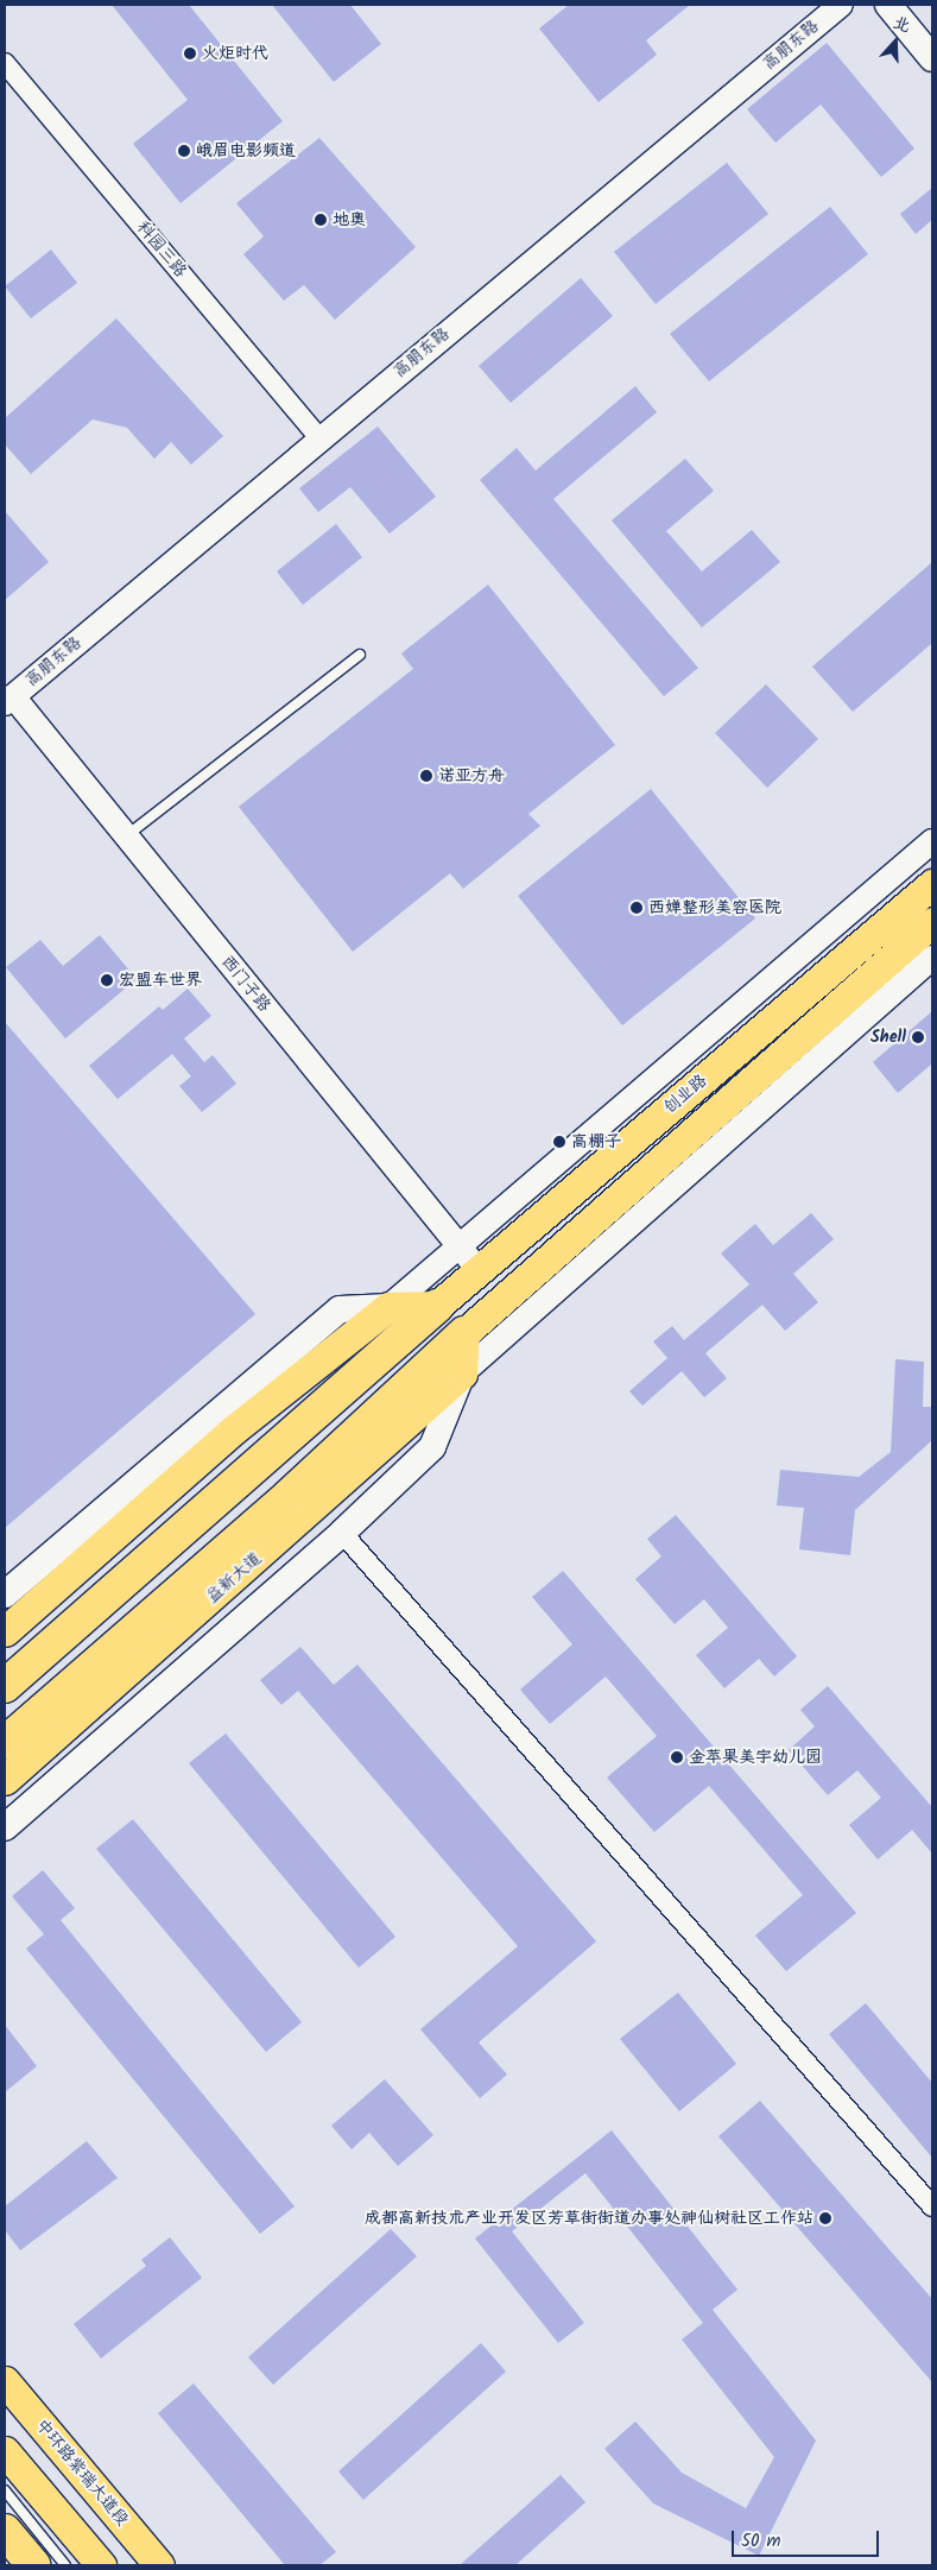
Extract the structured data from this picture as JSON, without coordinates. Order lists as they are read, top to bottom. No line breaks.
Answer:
{"streets":{"main road":["创业路","益新大道","中环路紫瑞大道段"],"street":["高朋东路","科园三路","西门子路"]},"crossings":[["高朋东路","科园三路"],["高朋东路","西门子路"],["西门子路","创业路"]],"places":["火炬时代","峨眉电影频道","地奥","诺亚方舟","西婵整形美容医院","宏盟车世界","Shell","高棚子","金苹果美宇幼儿园","成都高新技术产业开发区芳草街街道办事处神仙树社区工作站"],"scale_bar":"50 m","north":"top"}
